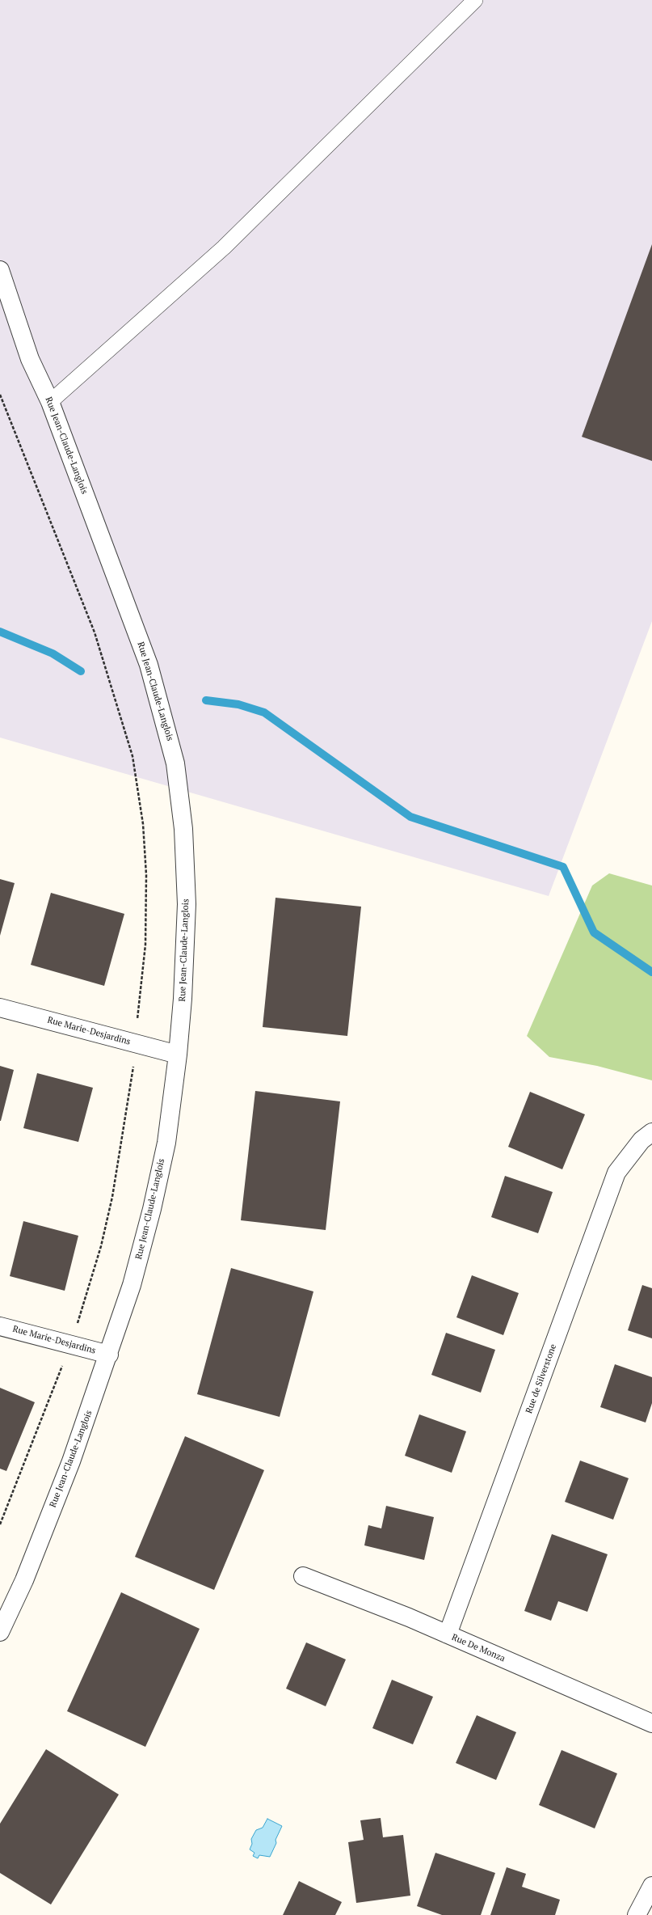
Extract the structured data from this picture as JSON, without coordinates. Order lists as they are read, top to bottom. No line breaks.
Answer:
{"streets":{"street":["Rue Jean-Claude-Langlois","Rue Marie-Desjardins","Rue de Silverstone","Rue De Monza"]},"crossings":[["Rue Jean-Claude-Langlois","Rue Marie-Desjardins"],["Rue de Silverstone","Rue De Monza"]]}
